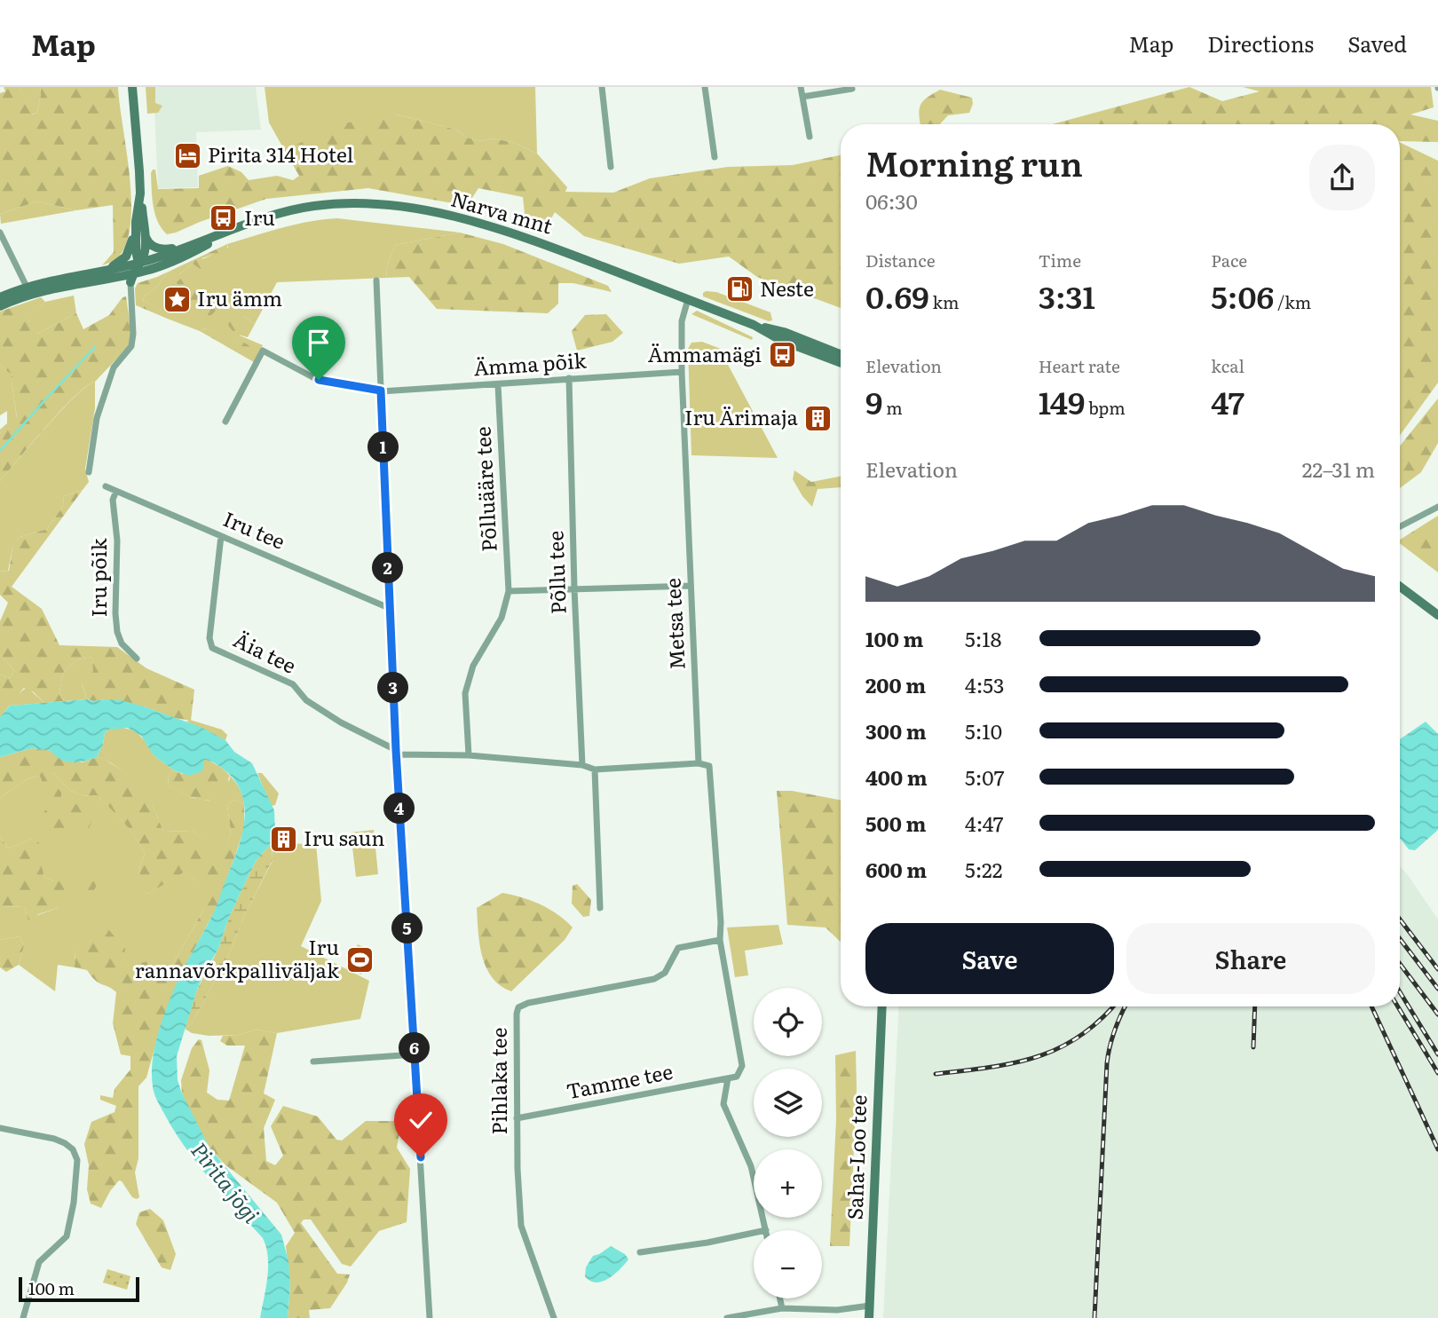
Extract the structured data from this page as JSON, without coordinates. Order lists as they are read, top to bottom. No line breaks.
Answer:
{"streets":{"main road":["Narva mnt","Saha-Loo tee"],"street":["Ämma põik","Põlluääre tee","Iru tee","Põllu tee","Iru põik","Metsa tee","Äia tee","Pihlaka tee","Tamme tee"]},"crossings":[["Narva mnt","Metsa tee"],["Ämma põik","Põlluääre tee"],["Ämma põik","Põllu tee"],["Ämma põik","Metsa tee"],["Põlluääre tee","Äia tee"],["Iru tee","Iru põik"],["Iru tee","Äia tee"],["Põllu tee","Äia tee"],["Metsa tee","Äia tee"],["Metsa tee","Pihlaka tee"],["Metsa tee","Tamme tee"],["Pihlaka tee","Tamme tee"]],"water":["Pirita jõgi"],"places":{"hotel":["Pirita 314 Hotel"],"bus stop":["Iru","Ämmamägi"],"fuel station":["Neste"],"place":["Iru ämm"],"building":["Iru Ärimaja","Iru saun"],"sports":["Iru rannavõrkpalliväljak"]},"scale_bar":"100 m","page":{"header":"Map","nav":["Map","Directions","Saved"],"heading":["Morning run","06:30"],"stats":[["Distance","0.69 km"],["Time","3:31"],["Pace","5:06 /km"],["Elevation","9 m"],["Heart rate","149 bpm"],["kcal","47"]],"pins":["1","2","3","4","5","6"],"chart":["Elevation","22–31 m"],"list":[{"name":"100 m","note":"5:18"},{"name":"200 m","note":"4:53"},{"name":"300 m","note":"5:10"},{"name":"400 m","note":"5:07"},{"name":"500 m","note":"4:47"},{"name":"600 m","note":"5:22"}],"buttons":["Save","Share"],"map_buttons":["+","−"],"scale":"100 m"}}
